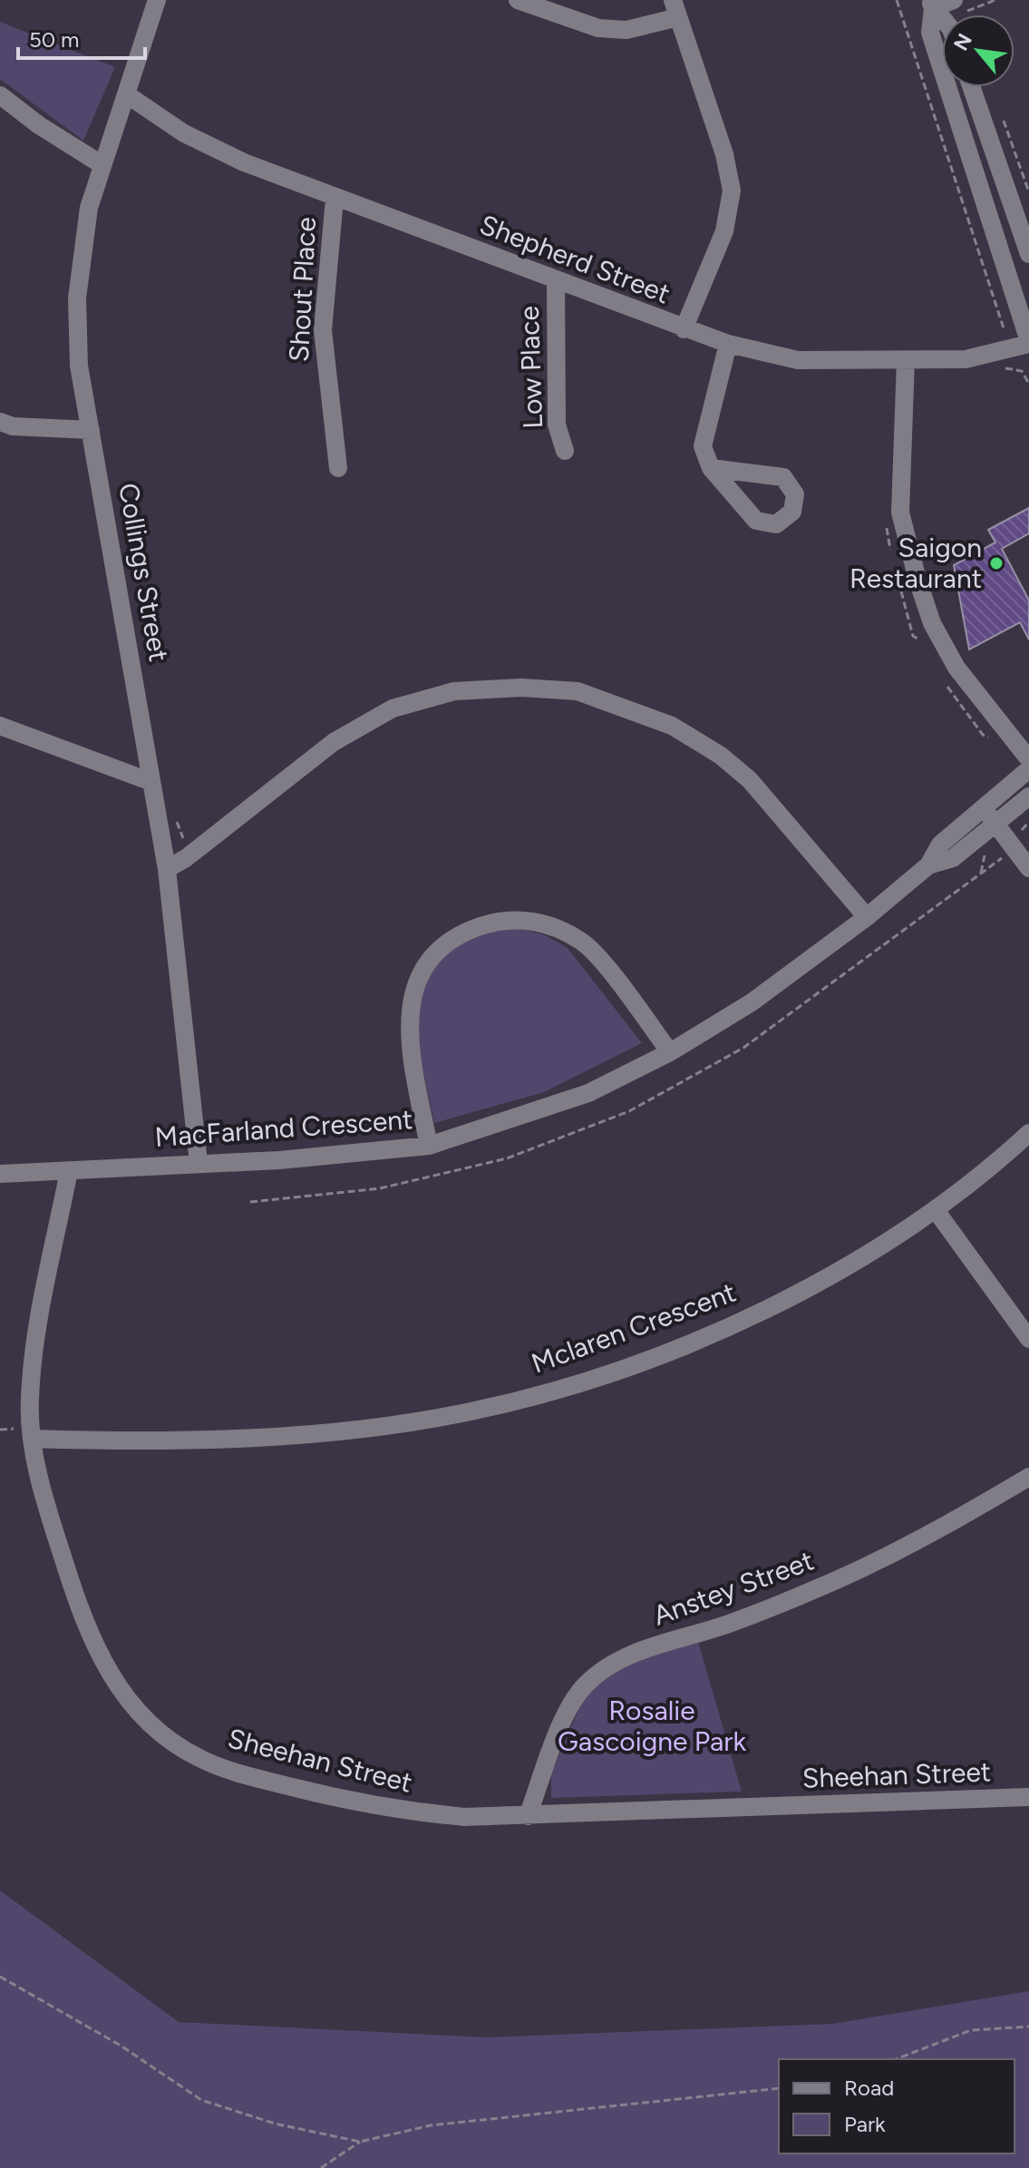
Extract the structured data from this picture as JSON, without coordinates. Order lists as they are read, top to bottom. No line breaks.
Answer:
{"streets":{"street":["Shepherd Street","Shout Place","Low Place","Collings Street","MacFarland Crescent","Mclaren Crescent","Anstey Street","Sheehan Street"]},"crossings":[["Shepherd Street","Shout Place"],["Shepherd Street","Low Place"],["Shepherd Street","Collings Street"],["Collings Street","MacFarland Crescent"],["MacFarland Crescent","Sheehan Street"],["Mclaren Crescent","Sheehan Street"],["Anstey Street","Sheehan Street"]],"parks":["Rosalie Gascoigne Park"],"places":["Saigon Restaurant"],"legend":["Road","Park"],"scale_bar":"50 m","north":"top left"}
